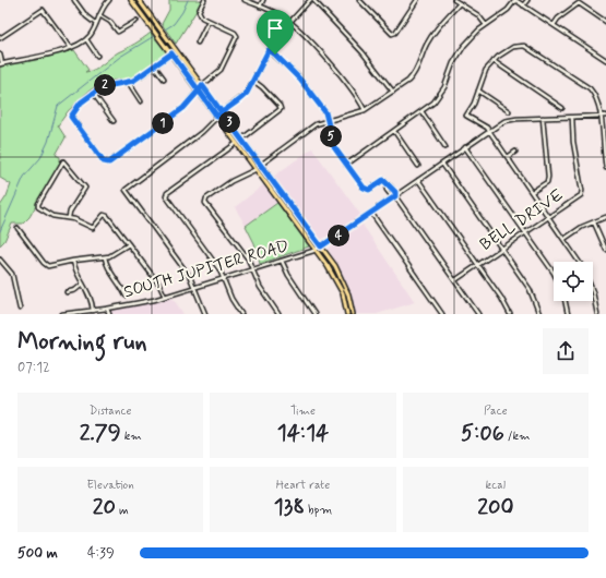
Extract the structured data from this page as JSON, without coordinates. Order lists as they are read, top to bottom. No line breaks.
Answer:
{"streets":{"street":["BELL DRIVE","SOUTH JUPITER ROAD"]},"crossings":[["BELL DRIVE","SOUTH JUPITER ROAD"]],"page":{"pins":["2","3","1","5","4"],"heading":["Morning run","07:12"],"stats":[["Distance","2.79 km"],["Time","14:14"],["Pace","5:06 /km"],["Elevation","20 m"],["Heart rate","138 bpm"],["kcal","200"]],"list":[{"name":"500 m","note":"4:39"}]}}
